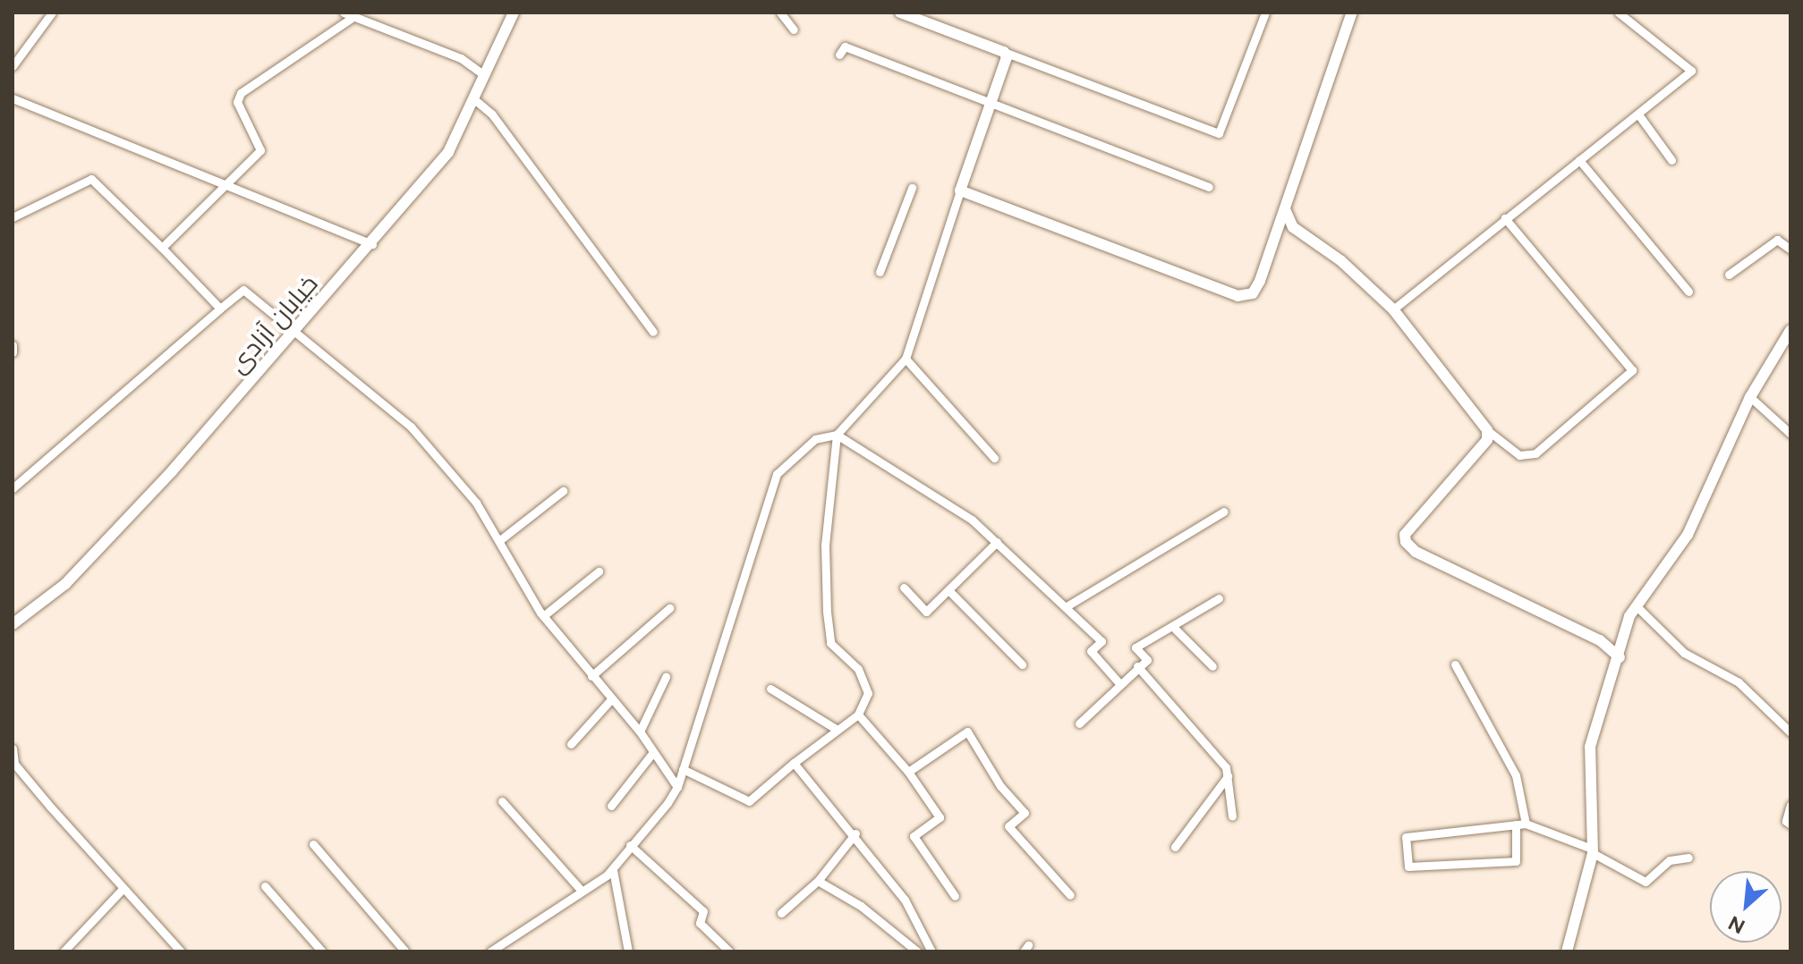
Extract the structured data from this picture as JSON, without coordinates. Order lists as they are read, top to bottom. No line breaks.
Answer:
{"streets":{"street":["خیابان آزادی"]},"north":"bottom left"}
